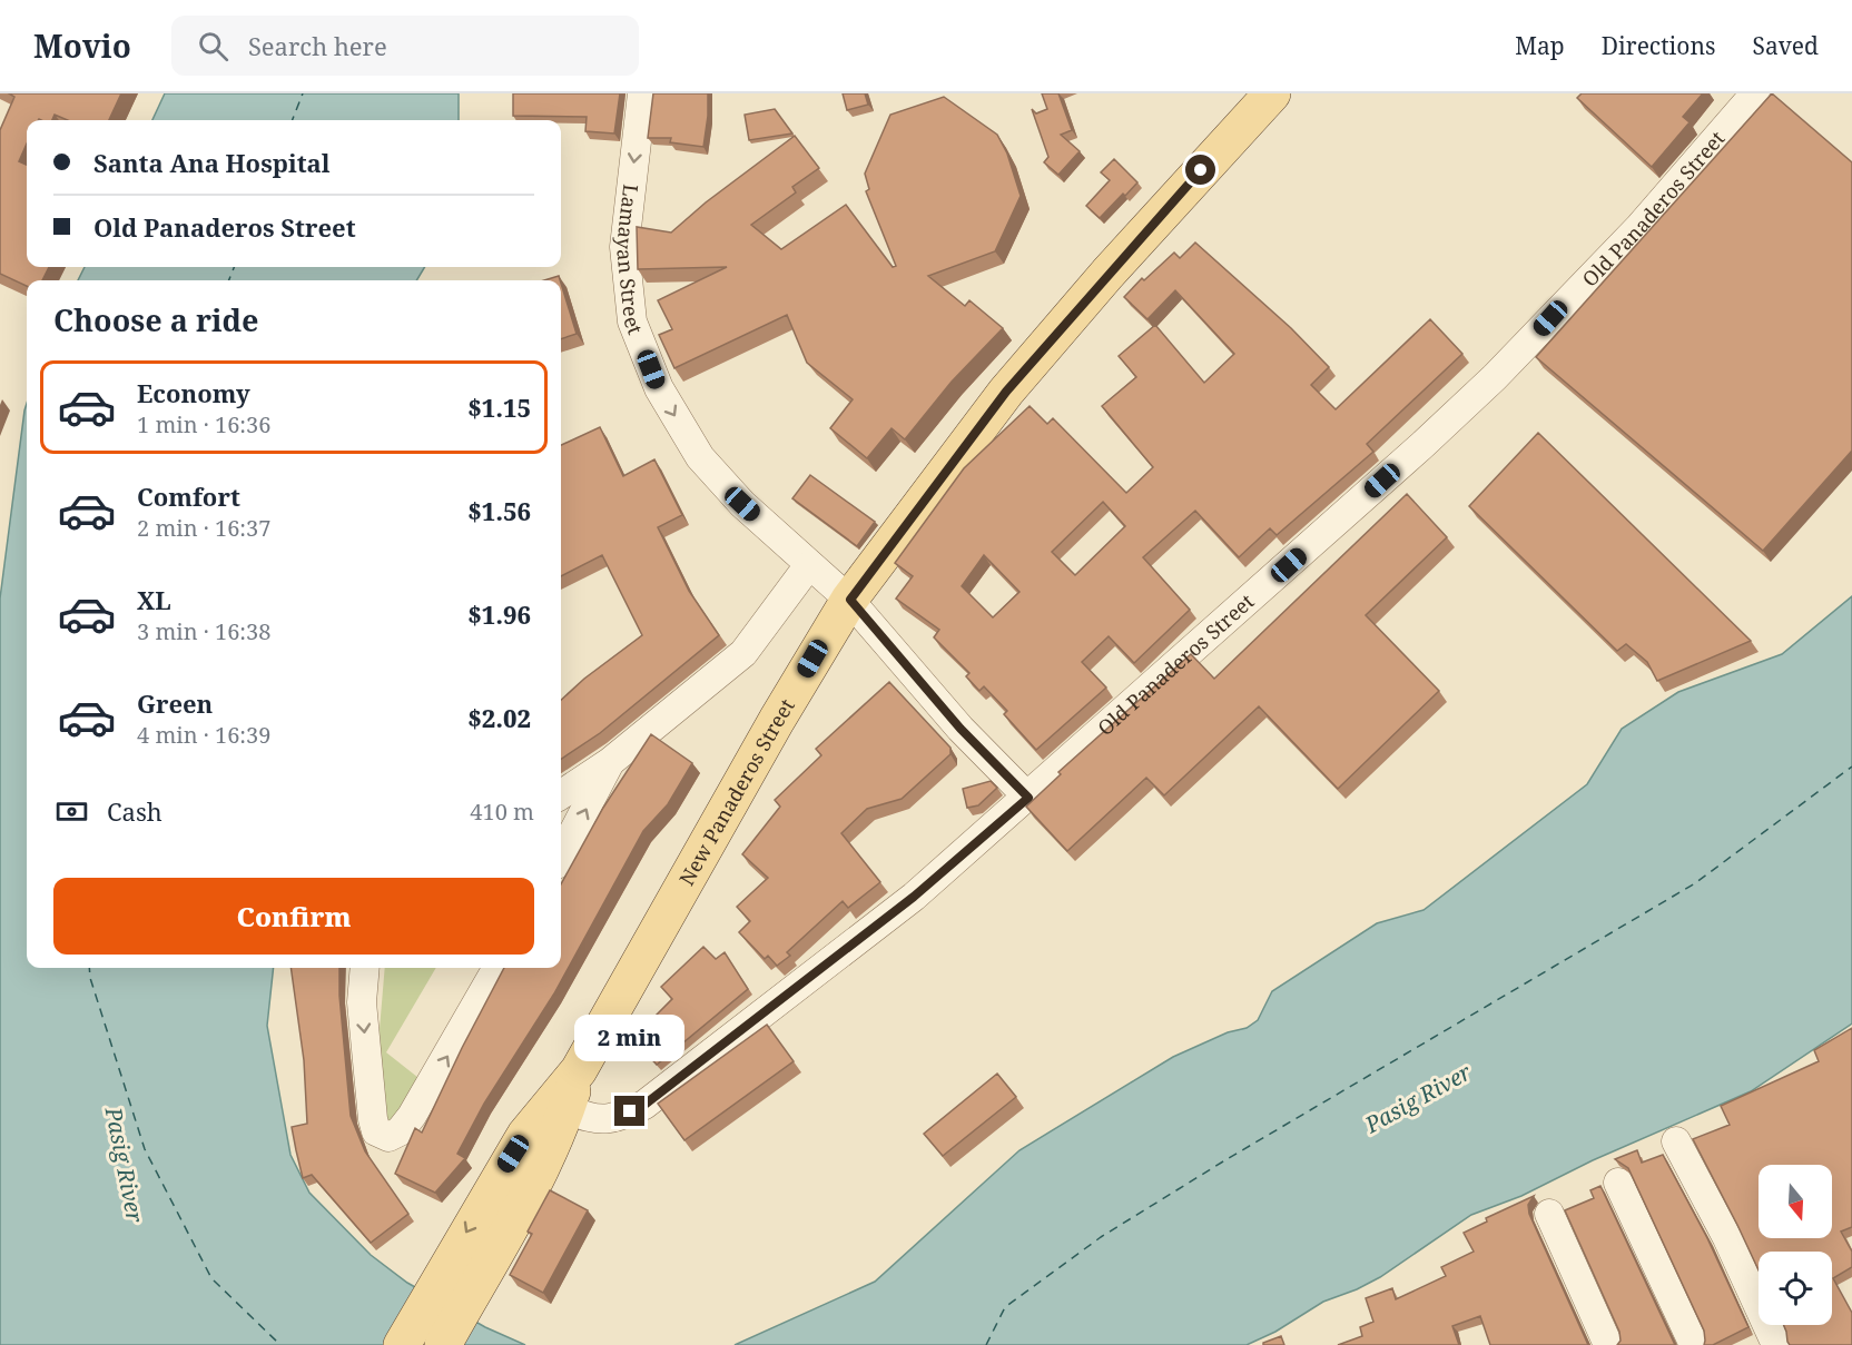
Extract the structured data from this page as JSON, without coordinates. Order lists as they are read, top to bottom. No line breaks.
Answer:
{"streets":{"main road":["New Panaderos Street"],"street":["Old Panaderos Street","Lamayan Street"]},"crossings":[["Old Panaderos Street","Lamayan Street"],["Old Panaderos Street","New Panaderos Street"],["Lamayan Street","New Panaderos Street"]],"one_way":["Lamayan Street"],"water":["Pasig River"],"north":"bottom","page":{"header":"Movio","search":"Search here","nav":["Map","Directions","Saved"],"banner":["Santa Ana Hospital","Old Panaderos Street"],"heading":"Choose a ride","list":[{"name":"Economy","note":"1 min · 16:36","value":"$1.15"},{"name":"Comfort","note":"2 min · 16:37","value":"$1.56"},{"name":"XL","note":"3 min · 16:38","value":"$1.96"},{"name":"Green","note":"4 min · 16:39","value":"$2.02"}],"pay":["Cash","410 m"],"buttons":"Confirm","bubble":"2 min"}}
